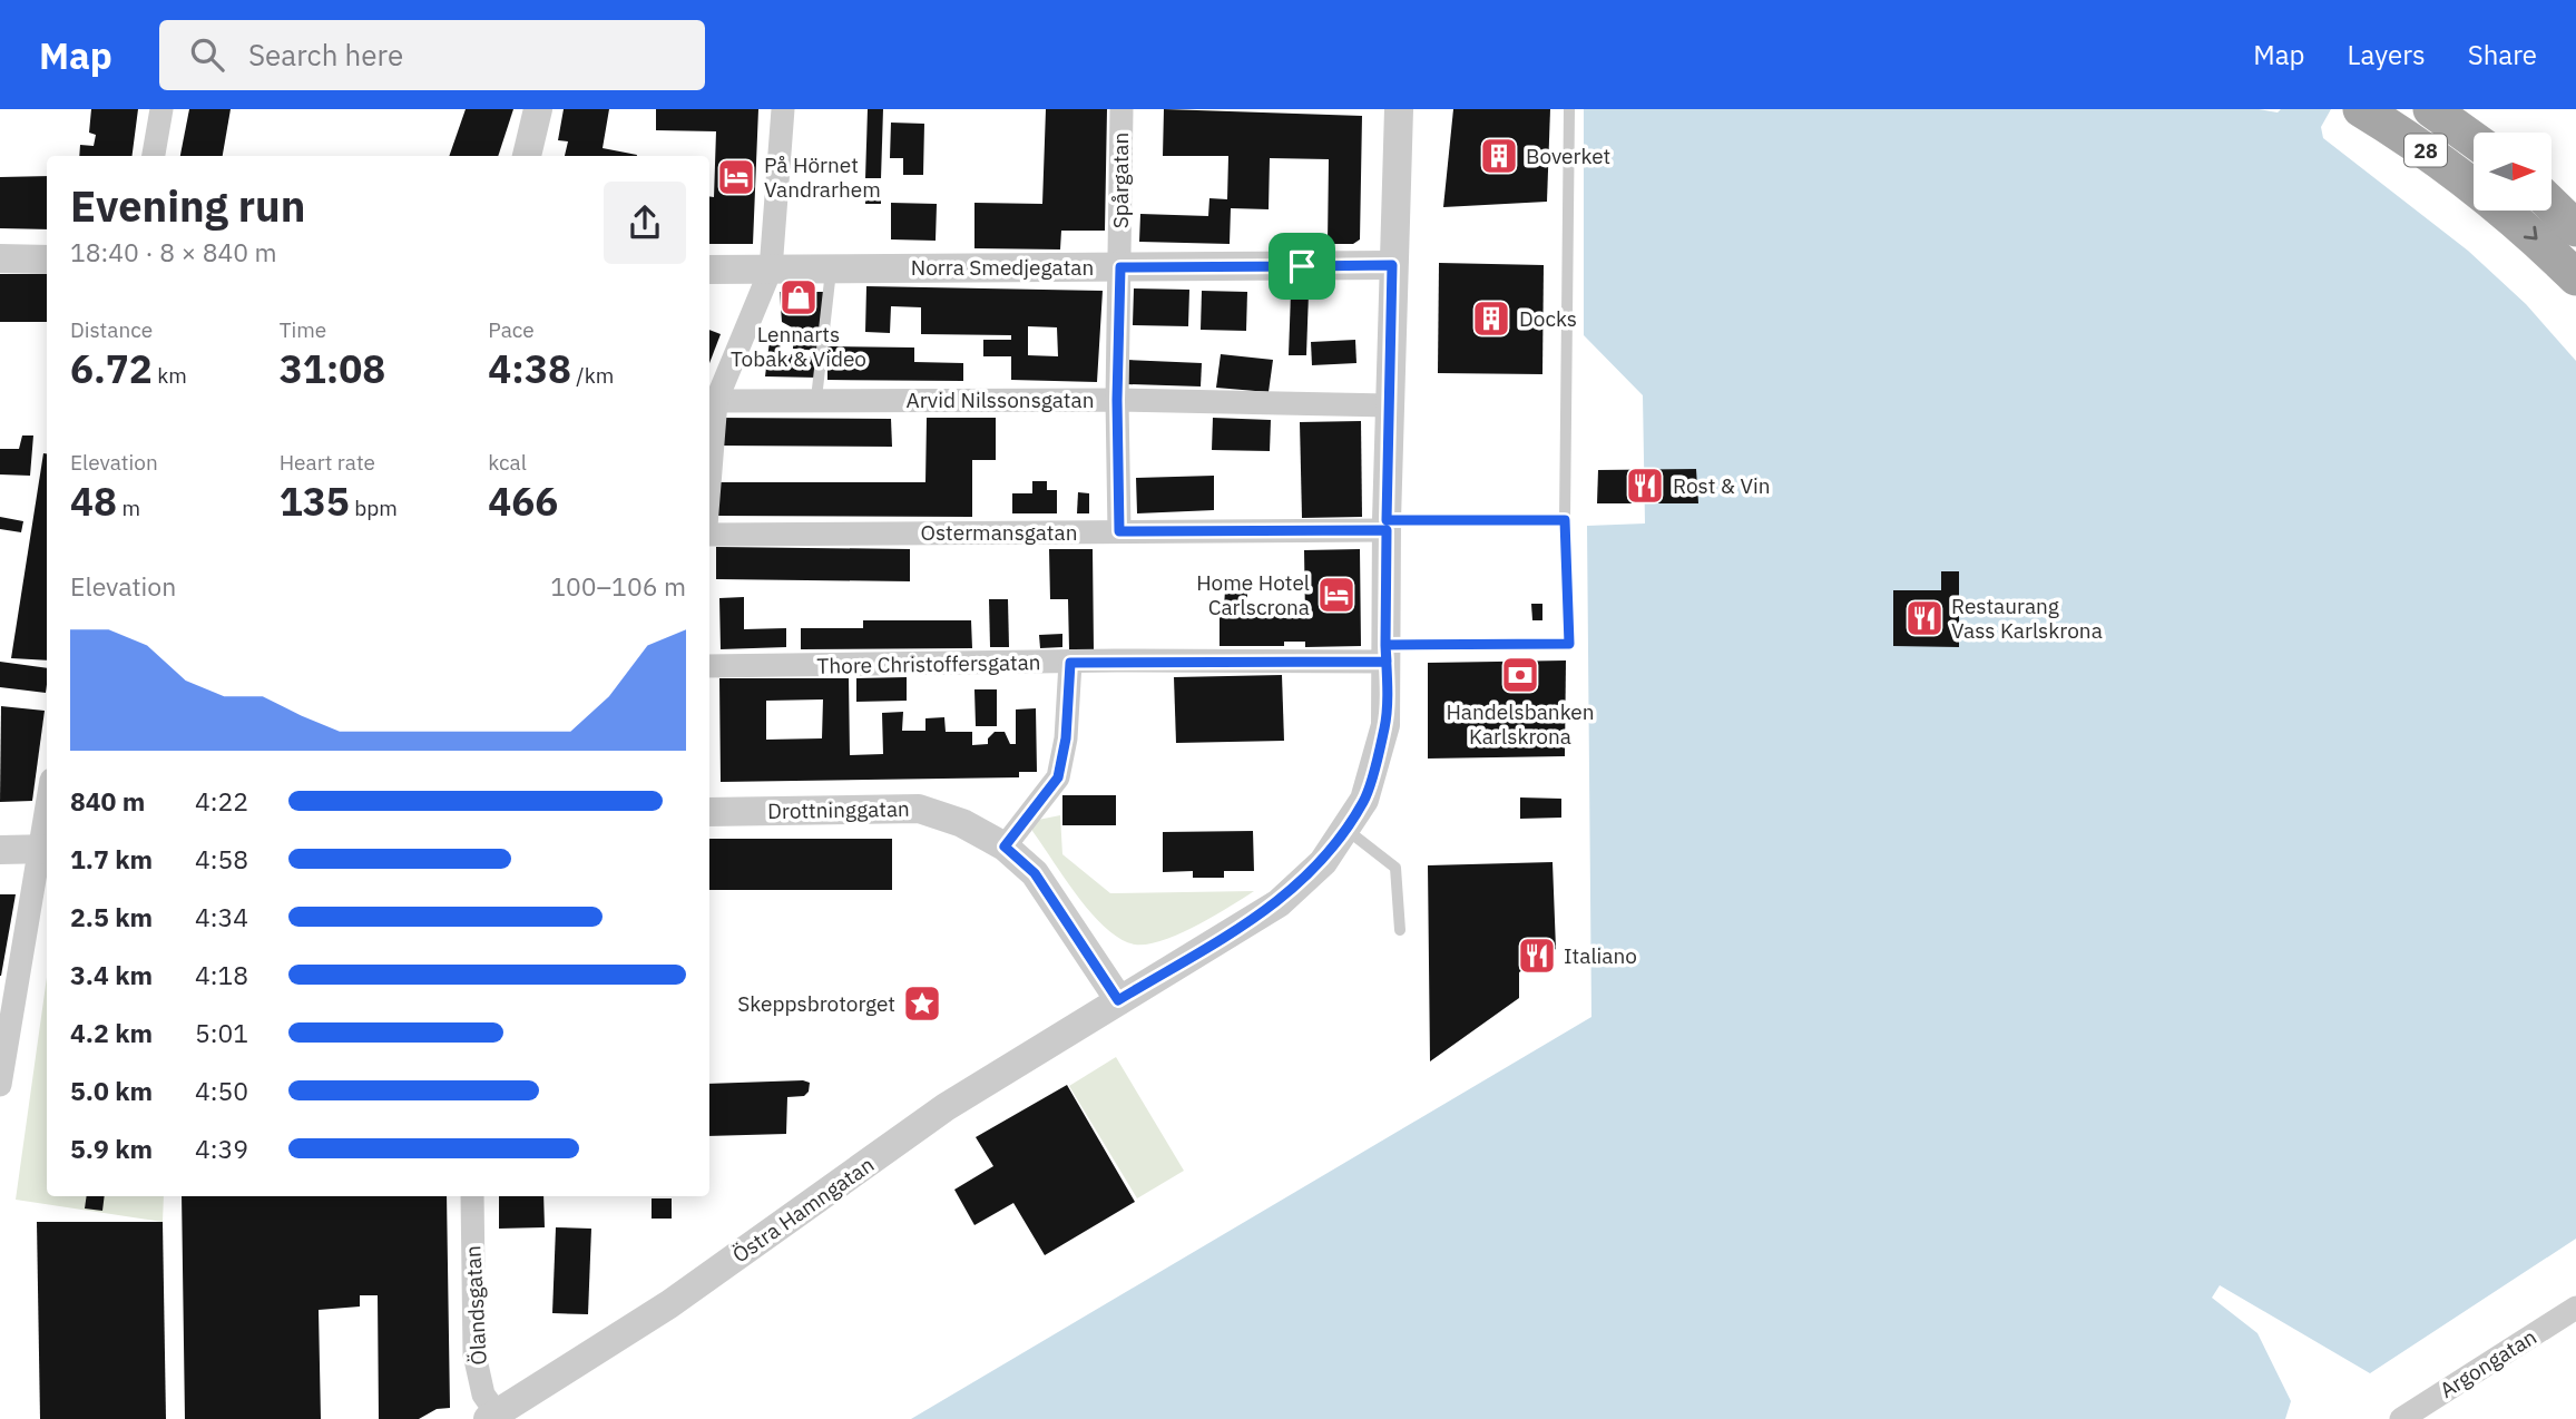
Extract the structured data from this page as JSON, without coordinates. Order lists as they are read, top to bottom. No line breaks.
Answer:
{"streets":{"main road":["28"],"street":["Spårgatan","Norra Smedjegatan","Arvid Nilssonsgatan","Ostermansgatan","Thore Christoffersgatan","Drottninggatan","Östra Hamngatan","Ölandsgatan","Argongatan"]},"crossings":[["Spårgatan","Norra Smedjegatan"],["Spårgatan","Arvid Nilssonsgatan"],["Spårgatan","Ostermansgatan"],["Norra Smedjegatan","Östra Hamngatan"],["Arvid Nilssonsgatan","Östra Hamngatan"],["Ostermansgatan","Östra Hamngatan"],["Thore Christoffersgatan","Östra Hamngatan"],["Drottninggatan","Östra Hamngatan"],["Östra Hamngatan","Ölandsgatan"]],"places":{"building":["Boverket","Docks"],"hotel":["På Hörnet Vandrarhem","Home Hotel Carlscrona"],"shop":["Lennarts Tobak & Video"],"restaurant":["Rost & Vin","Restaurang Vass Karlskrona","Italiano"],"bank":["Handelsbanken Karlskrona"],"place":["Skeppsbrotorget"]},"north":"right","page":{"header":"Map","search":"Search here","nav":["Map","Layers","Share"],"heading":["Evening run","18:40 · 8 × 840 m"],"stats":[["Distance","6.72 km"],["Time","31:08"],["Pace","4:38 /km"],["Elevation","48 m"],["Heart rate","135 bpm"],["kcal","466"]],"chart":["Elevation","100–106 m"],"list":[{"name":"840 m","note":"4:22"},{"name":"1.7 km","note":"4:58"},{"name":"2.5 km","note":"4:34"},{"name":"3.4 km","note":"4:18"},{"name":"4.2 km","note":"5:01"},{"name":"5.0 km","note":"4:50"},{"name":"5.9 km","note":"4:39"}]}}
